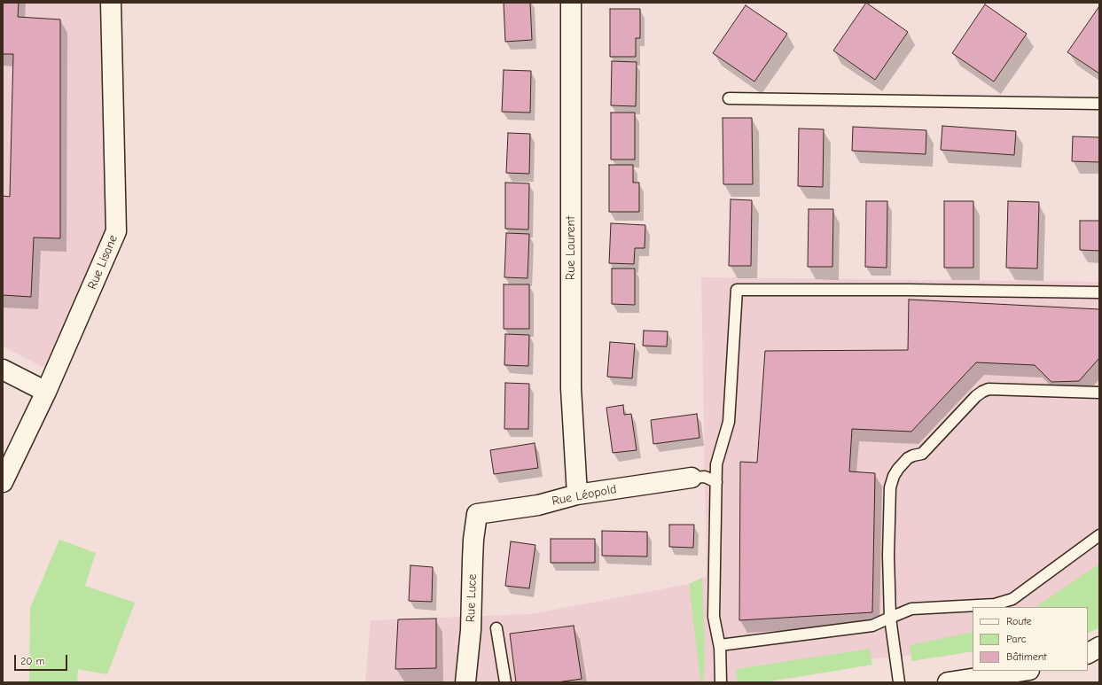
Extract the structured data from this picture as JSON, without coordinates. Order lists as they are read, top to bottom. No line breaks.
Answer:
{"streets":{"street":["Rue Laurent","Rue Lisane","Rue Léopold","Rue Luce"]},"crossings":[["Rue Laurent","Rue Léopold"],["Rue Léopold","Rue Luce"]],"legend":["Route","Parc","Bâtiment"],"scale_bar":"20 m"}
